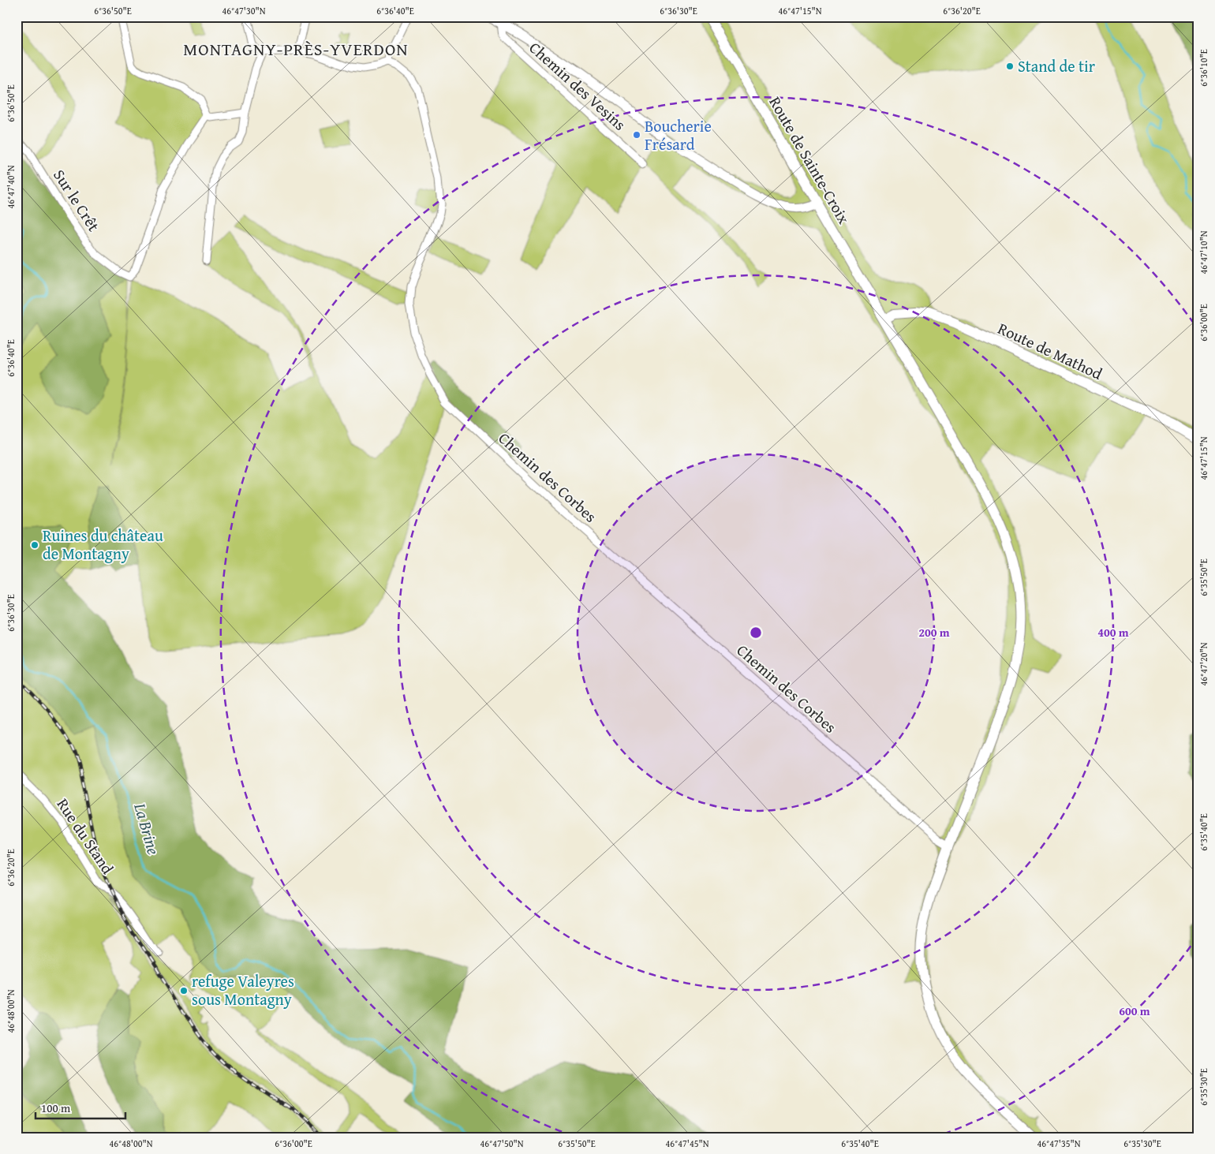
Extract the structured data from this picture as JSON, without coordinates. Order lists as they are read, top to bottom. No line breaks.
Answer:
{"streets":{"main road":["Route de Sainte-Croix","Route de Mathod"],"street":["Chemin des Vesins","Sur le Crêt","Chemin des Corbes","Rue du Stand"]},"crossings":[["Route de Sainte-Croix","Route de Mathod"],["Route de Sainte-Croix","Chemin des Corbes"]],"districts":["MONTAGNY-PRÈS-YVERDON"],"water":["La Brine"],"places":["Stand de tir","Boucherie Frésard","Ruines du château de Montagny","refuge Valeyres sous Montagny"],"scale_bar":"100 m","coordinates":["6°36'50\"E","46°47'30\"N","6°36'40\"E","6°36'30\"E","46°47'15\"N","6°36'20\"E","6°36'10\"E","46°47'40\"N","46°47'10\"N","6°36'00\"E","6°35'50\"E","46°47'20\"N","6°35'40\"E","46°48'00\"N","6°35'30\"E","46°47'50\"N","46°47'45\"N","46°47'35\"N"],"rings":["200 m","400 m","600 m"]}
